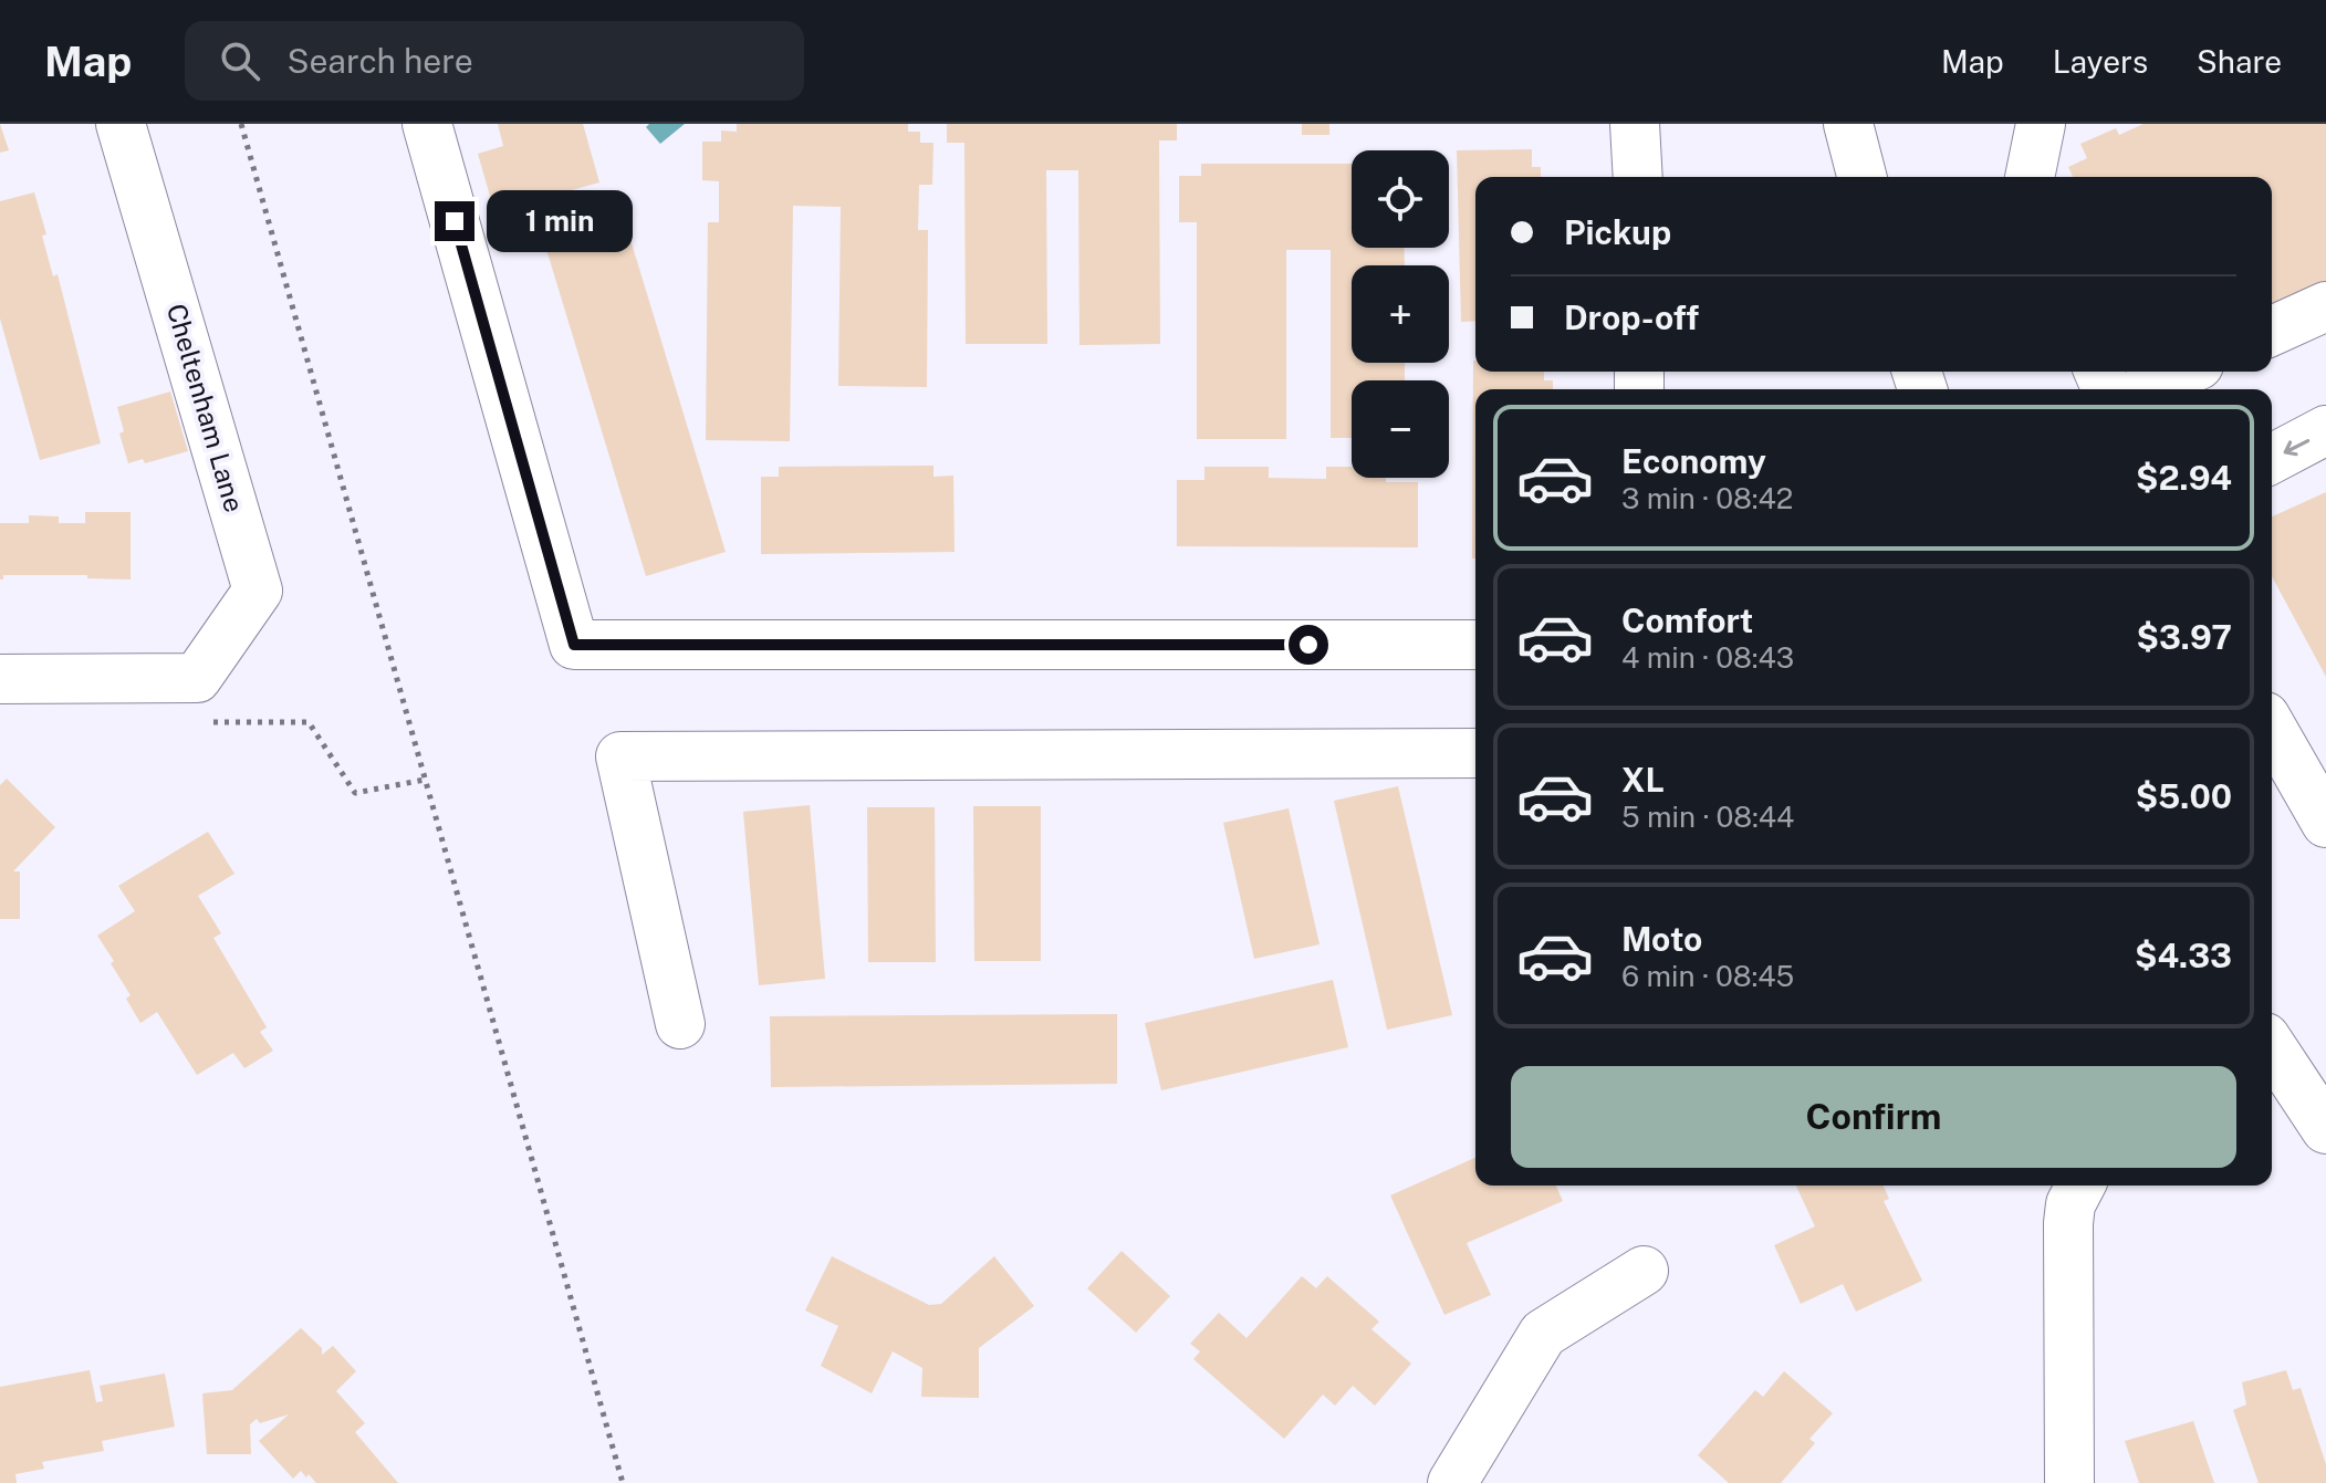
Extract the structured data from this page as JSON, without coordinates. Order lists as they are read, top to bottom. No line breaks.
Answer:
{"streets":{"street":["Cheltenham Lane"]},"page":{"header":"Map","search":"Search here","nav":["Map","Layers","Share"],"map_buttons":["+","−"],"banner":["Pickup","Drop-off"],"bubble":"1 min","list":[{"name":"Economy","note":"3 min · 08:42","value":"$2.94"},{"name":"Comfort","note":"4 min · 08:43","value":"$3.97"},{"name":"XL","note":"5 min · 08:44","value":"$5.00"},{"name":"Moto","note":"6 min · 08:45","value":"$4.33"}],"buttons":"Confirm"}}
